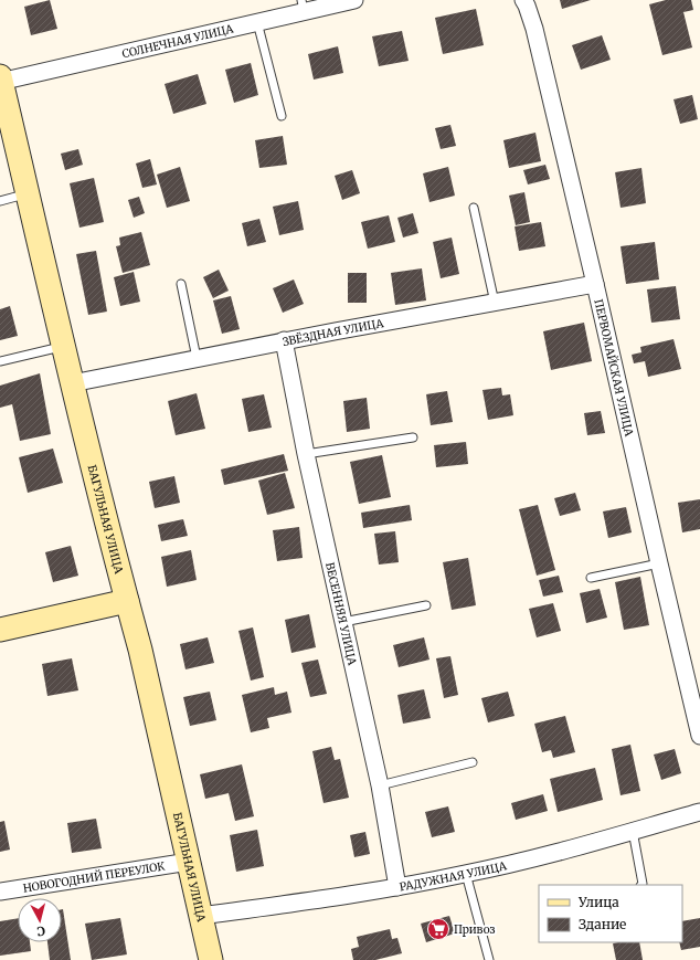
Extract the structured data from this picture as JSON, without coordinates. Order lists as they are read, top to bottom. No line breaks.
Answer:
{"streets":{"street":["СОЛНЕЧНАЯ УЛИЦА","ЗВЁЗДНАЯ УЛИЦА","ПЕРВОМАЙСКАЯ УЛИЦА","БАГУЛЬНАЯ УЛИЦА","ВЕСЕННЯЯ УЛИЦА","НОВОГОДНИЙ ПЕРЕУЛОК","РАДУЖНАЯ УЛИЦА"]},"crossings":[["СОЛНЕЧНАЯ УЛИЦА","БАГУЛЬНАЯ УЛИЦА"],["ЗВЁЗДНАЯ УЛИЦА","ПЕРВОМАЙСКАЯ УЛИЦА"],["ЗВЁЗДНАЯ УЛИЦА","БАГУЛЬНАЯ УЛИЦА"],["ЗВЁЗДНАЯ УЛИЦА","ВЕСЕННЯЯ УЛИЦА"],["БАГУЛЬНАЯ УЛИЦА","НОВОГОДНИЙ ПЕРЕУЛОК"],["БАГУЛЬНАЯ УЛИЦА","РАДУЖНАЯ УЛИЦА"],["ВЕСЕННЯЯ УЛИЦА","РАДУЖНАЯ УЛИЦА"]],"places":{"supermarket":["Привоз"]},"legend":["Улица","Здание"],"north":"bottom"}
